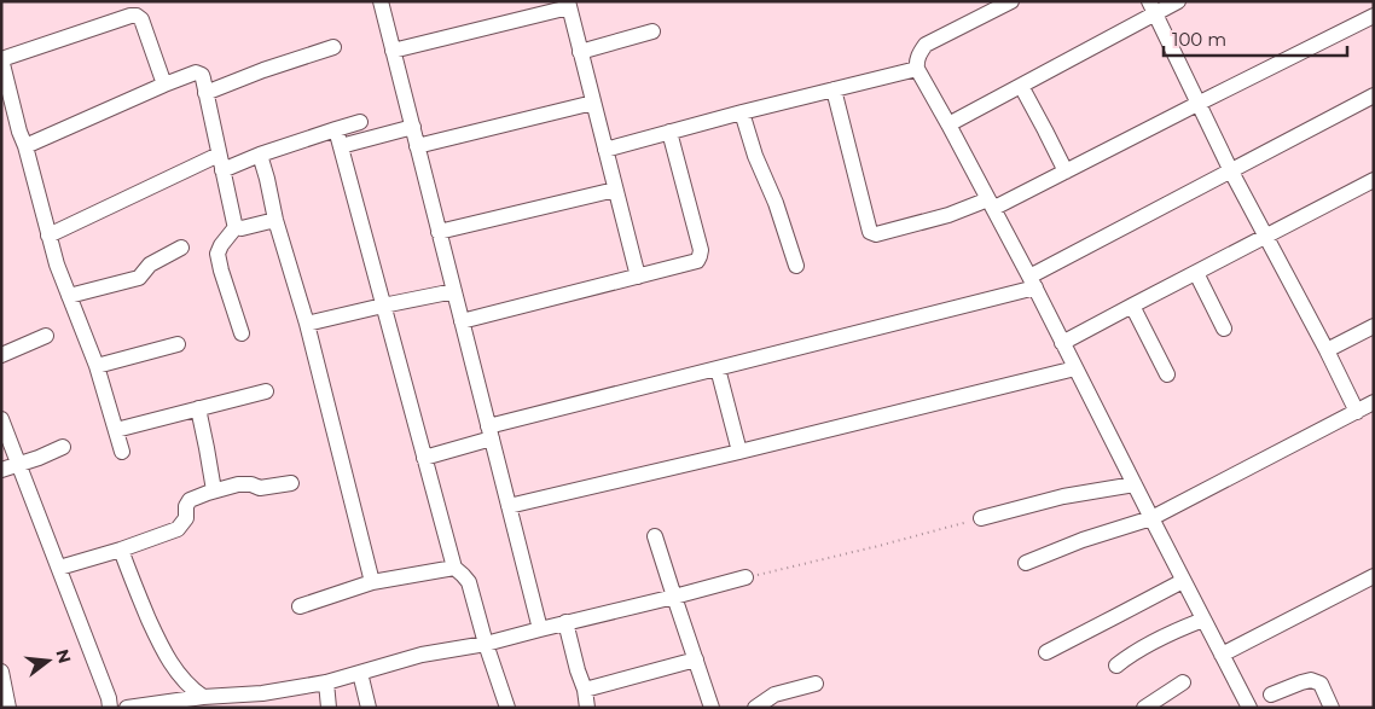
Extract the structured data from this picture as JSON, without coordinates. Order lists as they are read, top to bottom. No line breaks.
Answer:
{"scale_bar":"100 m","north":"right"}
